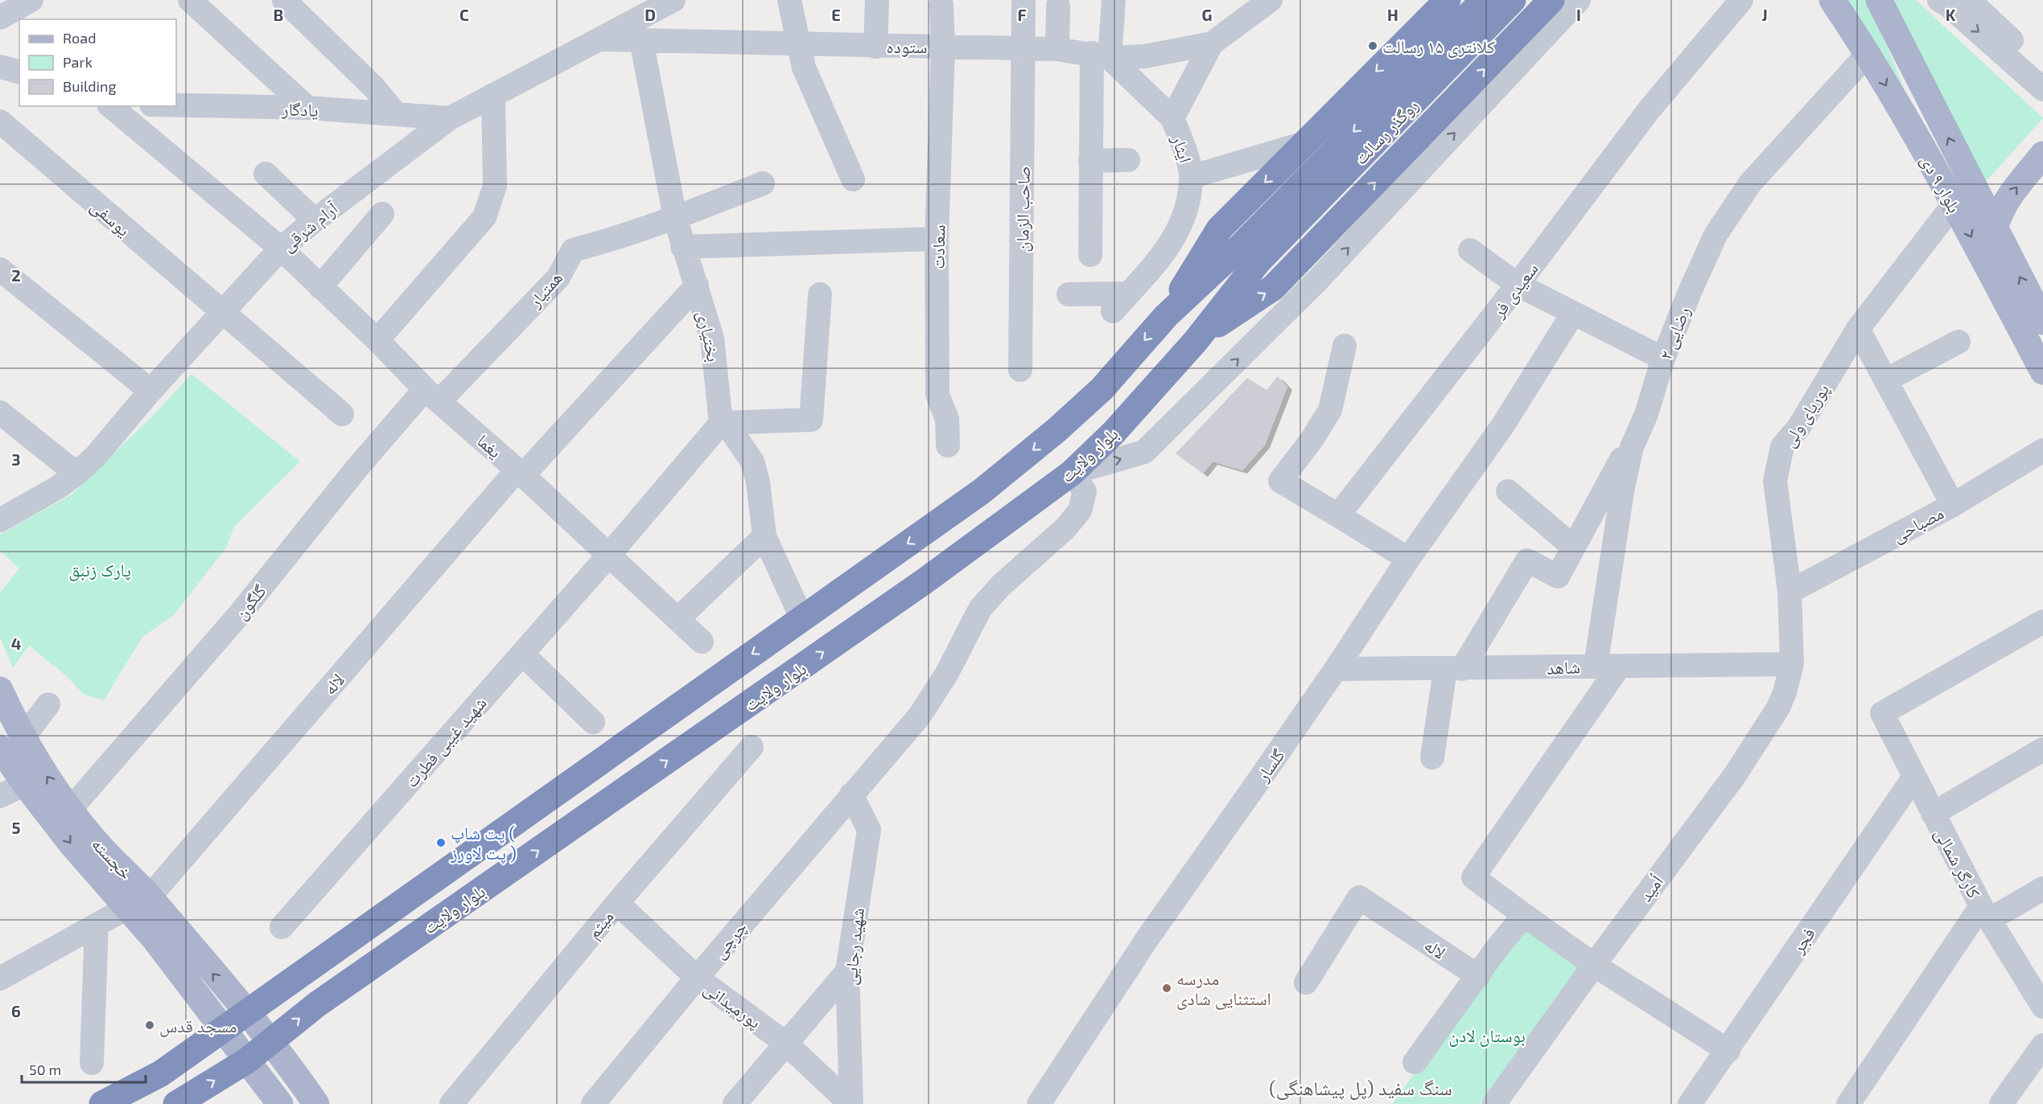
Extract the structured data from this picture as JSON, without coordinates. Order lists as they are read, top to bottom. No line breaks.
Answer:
{"streets":{"highway":["روگذر رسالت","بلوار ولایت"],"main road":["بلوار ۹ دی","خجسته"],"street":["ستوده","یادگار","ایثار","صاحب الزمان","یوسفی","آرام شرقی","سعادت","همتیار","سعیدی فر","رضایی ۲","بختیاری","پوریای ولی","یغما","مصباحی","گلگون","شاهد","لاله","شهید غیبی فطرت","گلسار","کارگر شمالی","اُمید","میثم","چرچی","فجر","شهید رجایی","پورمیدانی"]},"crossings":[["ستوده","ایثار"],["ستوده","صاحب الزمان"],["ستوده","آرام شرقی"],["ستوده","سعادت"],["ستوده","بختیاری"],["یادگار","آرام شرقی"],["روگذر رسالت","بلوار ولایت"],["بلوار ۹ دی","رضایی ۲"],["بلوار ۹ دی","پوریای ولی"],["یوسفی","آرام شرقی"],["آرام شرقی","یغما"],["همتیار","بختیاری"],["همتیار","یغما"],["همتیار","گلگون"],["رضایی ۲","شاهد"],["بختیاری","لاله"],["بختیاری","شهید غیبی فطرت"],["پوریای ولی","مصباحی"],["پوریای ولی","شاهد"],["پوریای ولی","اُمید"],["یغما","گلگون"],["یغما","لاله"],["یغما","شهید غیبی فطرت"],["بلوار ولایت","خجسته"],["بلوار ولایت","چرچی"],["گلگون","خجسته"],["شاهد","گلسار"],["شاهد","اُمید"],["لاله","خجسته"],["کارگر شمالی","فجر"],["میثم","پورمیدانی"],["چرچی","شهید رجایی"],["چرچی","پورمیدانی"],["شهید رجایی","پورمیدانی"]],"districts":["(سنگ سفید (پل پیشاهنگی"],"parks":["پارک زنبق","بوستان لادن"],"places":["کلانتری ۱۵ رسالت","پت شاپ ( پت لاورز )","مدرسه استثنایی شادی","مسجد قدس"],"legend":["Road","Park","Building"],"scale_bar":"50 m","grid":{"columns":["B","C","D","E","F","G","H","I","J","K"],"rows":["2","3","4","5","6"]}}
